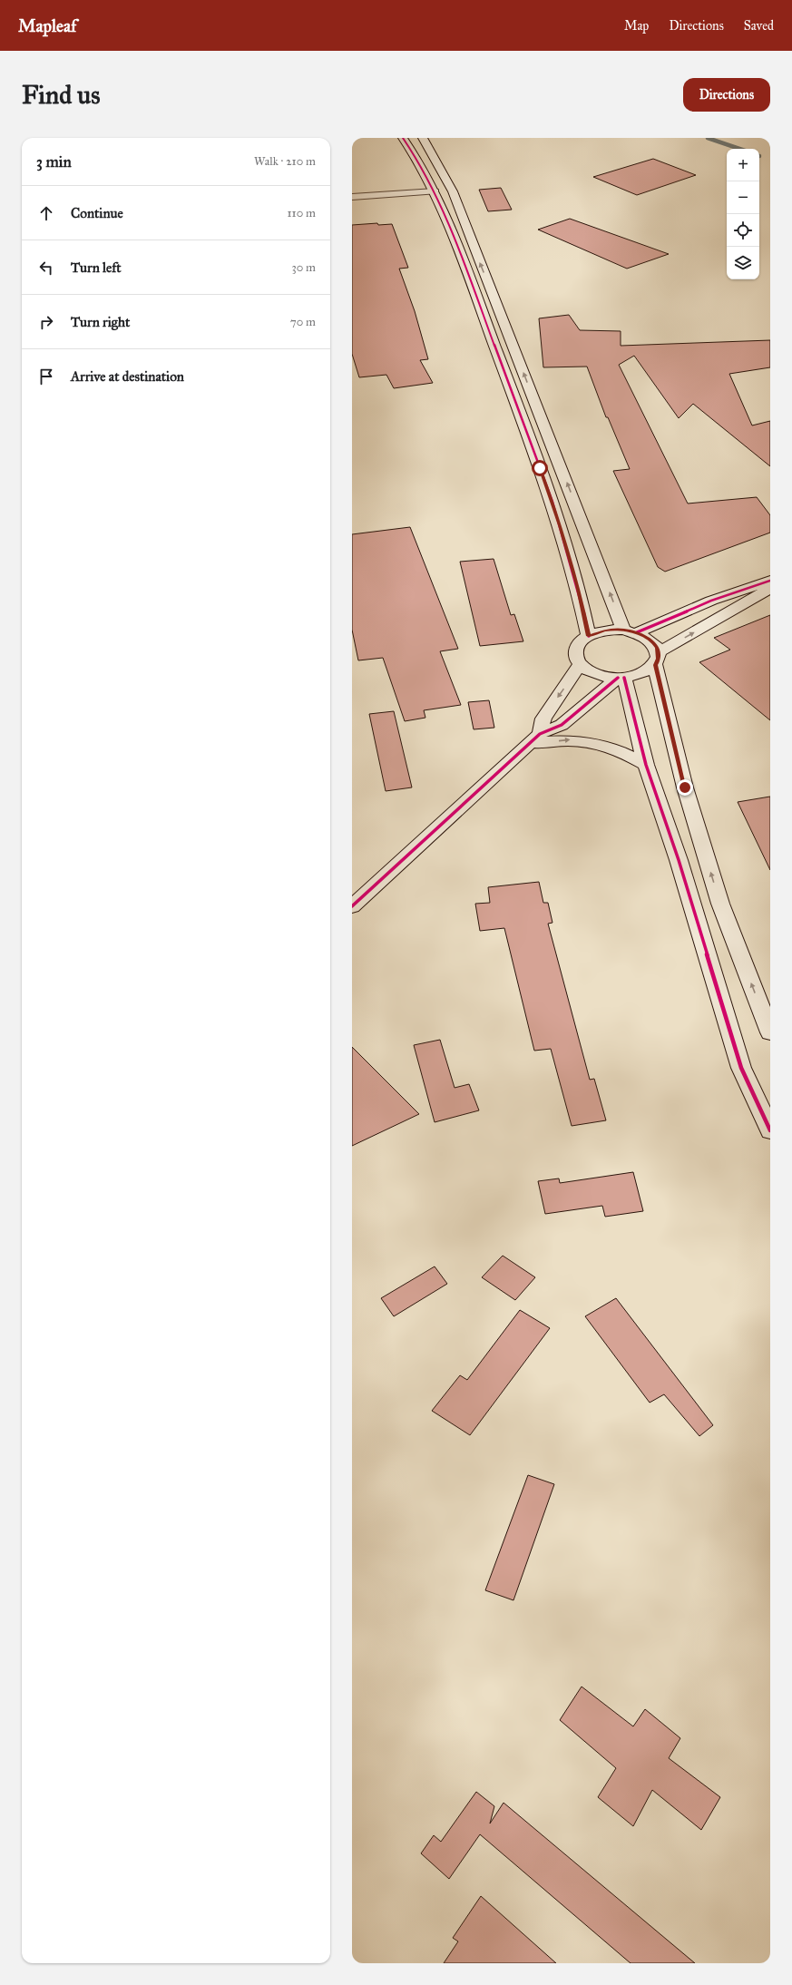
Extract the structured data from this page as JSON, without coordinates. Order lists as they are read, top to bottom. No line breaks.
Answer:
{"page":{"header":"Mapleaf","nav":["Map","Directions","Saved"],"buttons":"Directions","title":"Find us","heading":["3 min","Walk · 210 m"],"map_buttons":["+","−"],"list":[["Continue","110 m"],["Turn left","30 m"],["Turn right","70 m"],"Arrive at destination"]}}
